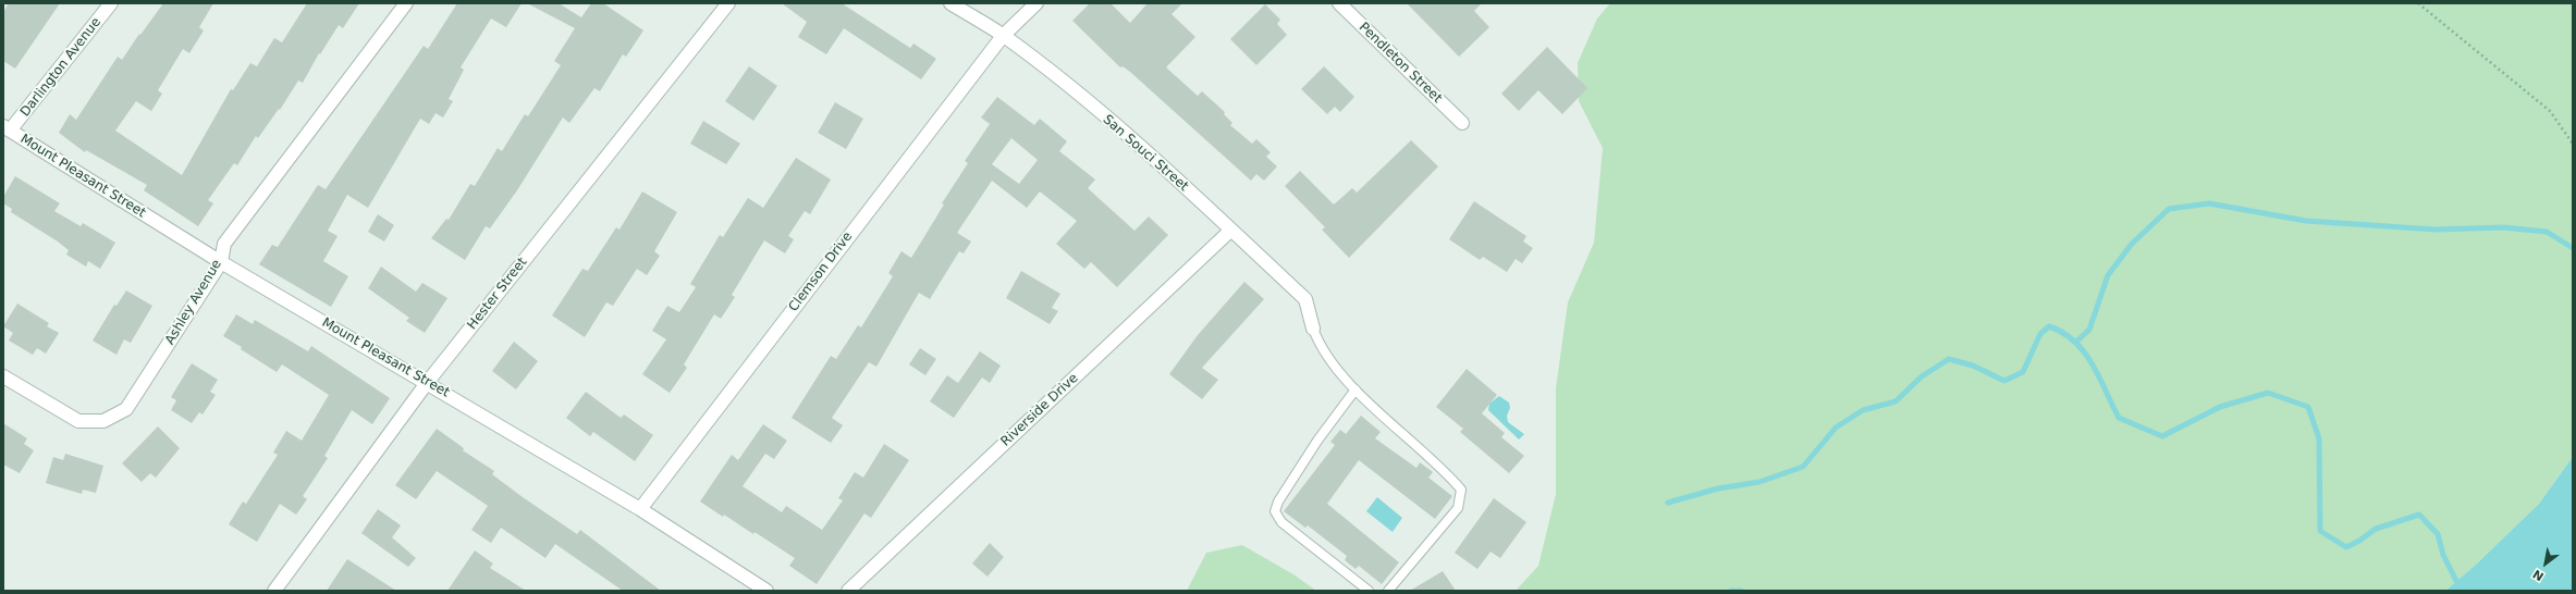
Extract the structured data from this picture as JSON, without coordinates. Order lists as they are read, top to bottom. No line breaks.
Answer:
{"streets":{"street":["Pendleton Street","Darlington Avenue","San Souci Street","Mount Pleasant Street","Clemson Drive","Hester Street","Ashley Avenue","Riverside Drive"]},"crossings":[["Darlington Avenue","Mount Pleasant Street"],["San Souci Street","Clemson Drive"],["San Souci Street","Riverside Drive"],["Mount Pleasant Street","Clemson Drive"],["Mount Pleasant Street","Hester Street"],["Mount Pleasant Street","Ashley Avenue"]],"north":"bottom left"}
